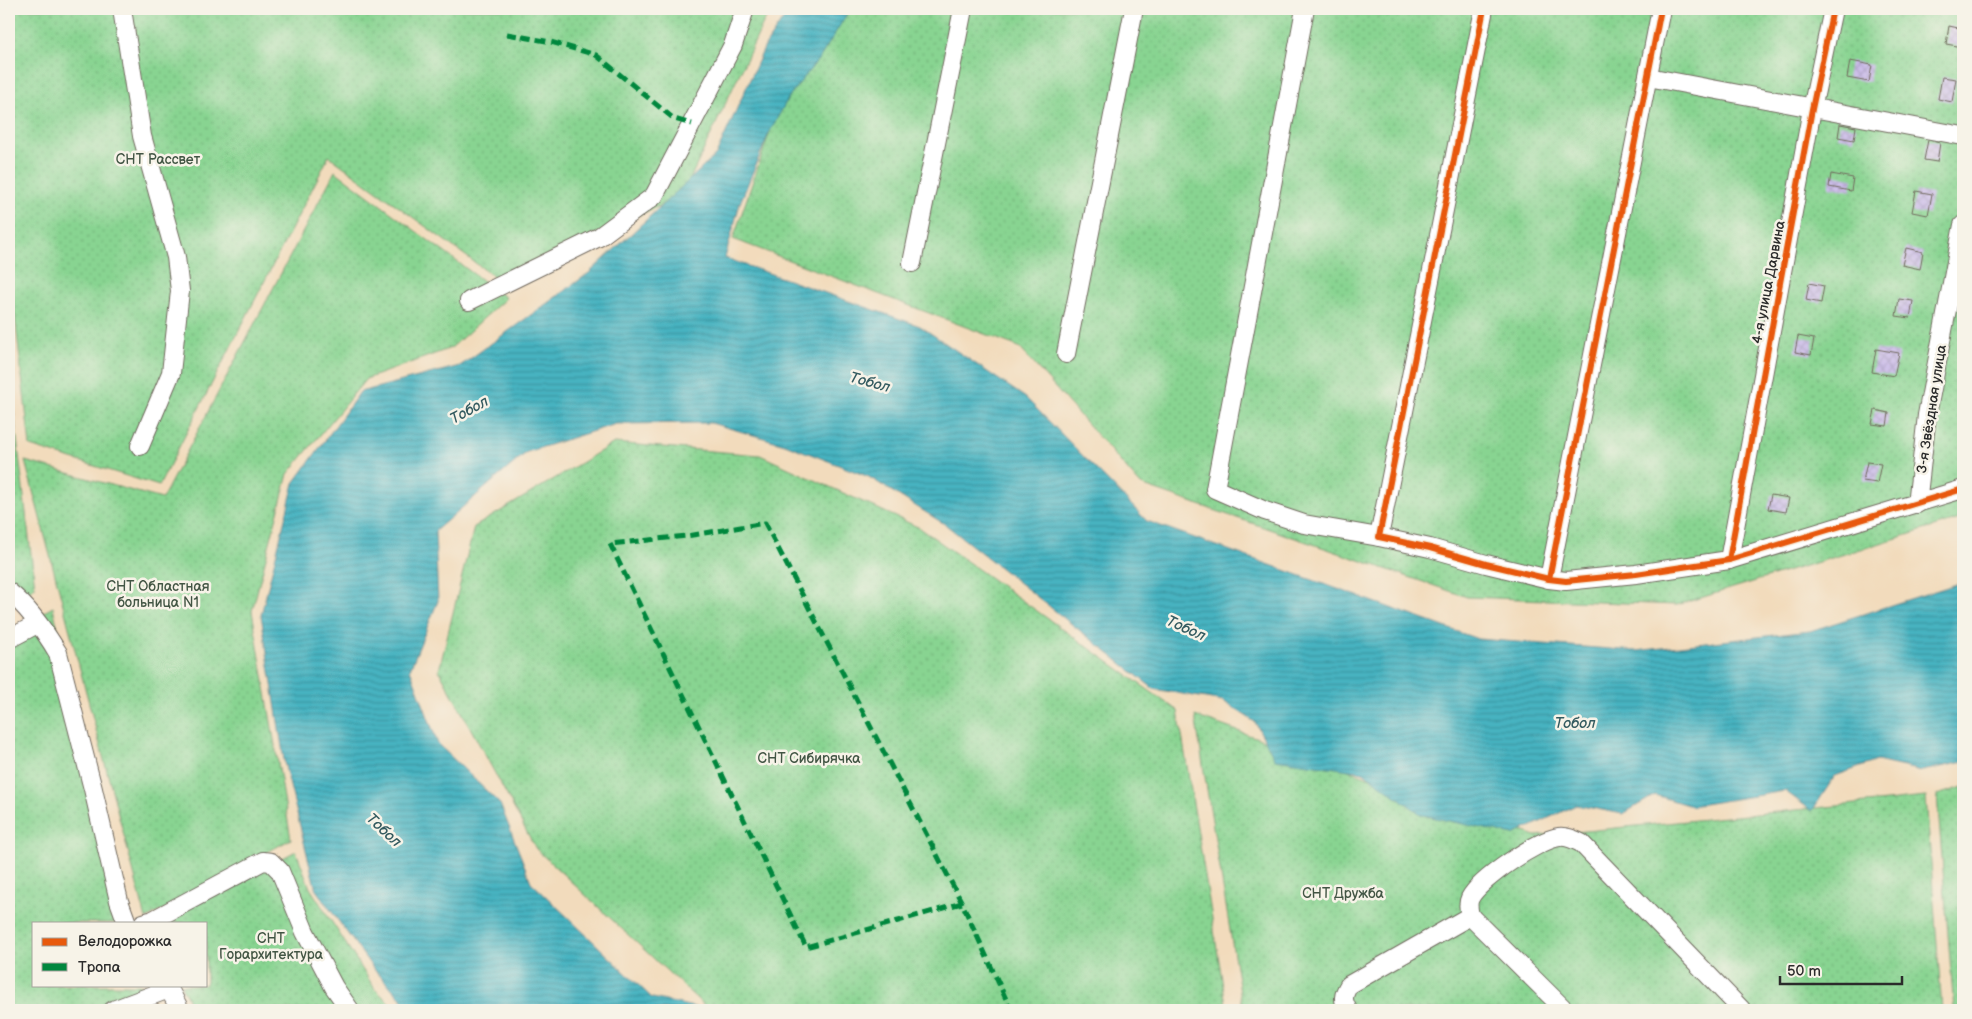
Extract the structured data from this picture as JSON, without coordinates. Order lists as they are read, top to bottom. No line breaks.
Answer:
{"streets":{"street":["4-я улица Дарвина","3-я Звёздная улица"]},"water":["Тобол"],"parks":["СНТ Рассвет","СНТ Областная больница N1","СНТ Сибирячка","СНТ Дружба","СНТ Горархитектура"],"legend":["Велодорожка","Тропа"],"scale_bar":"50 m"}
